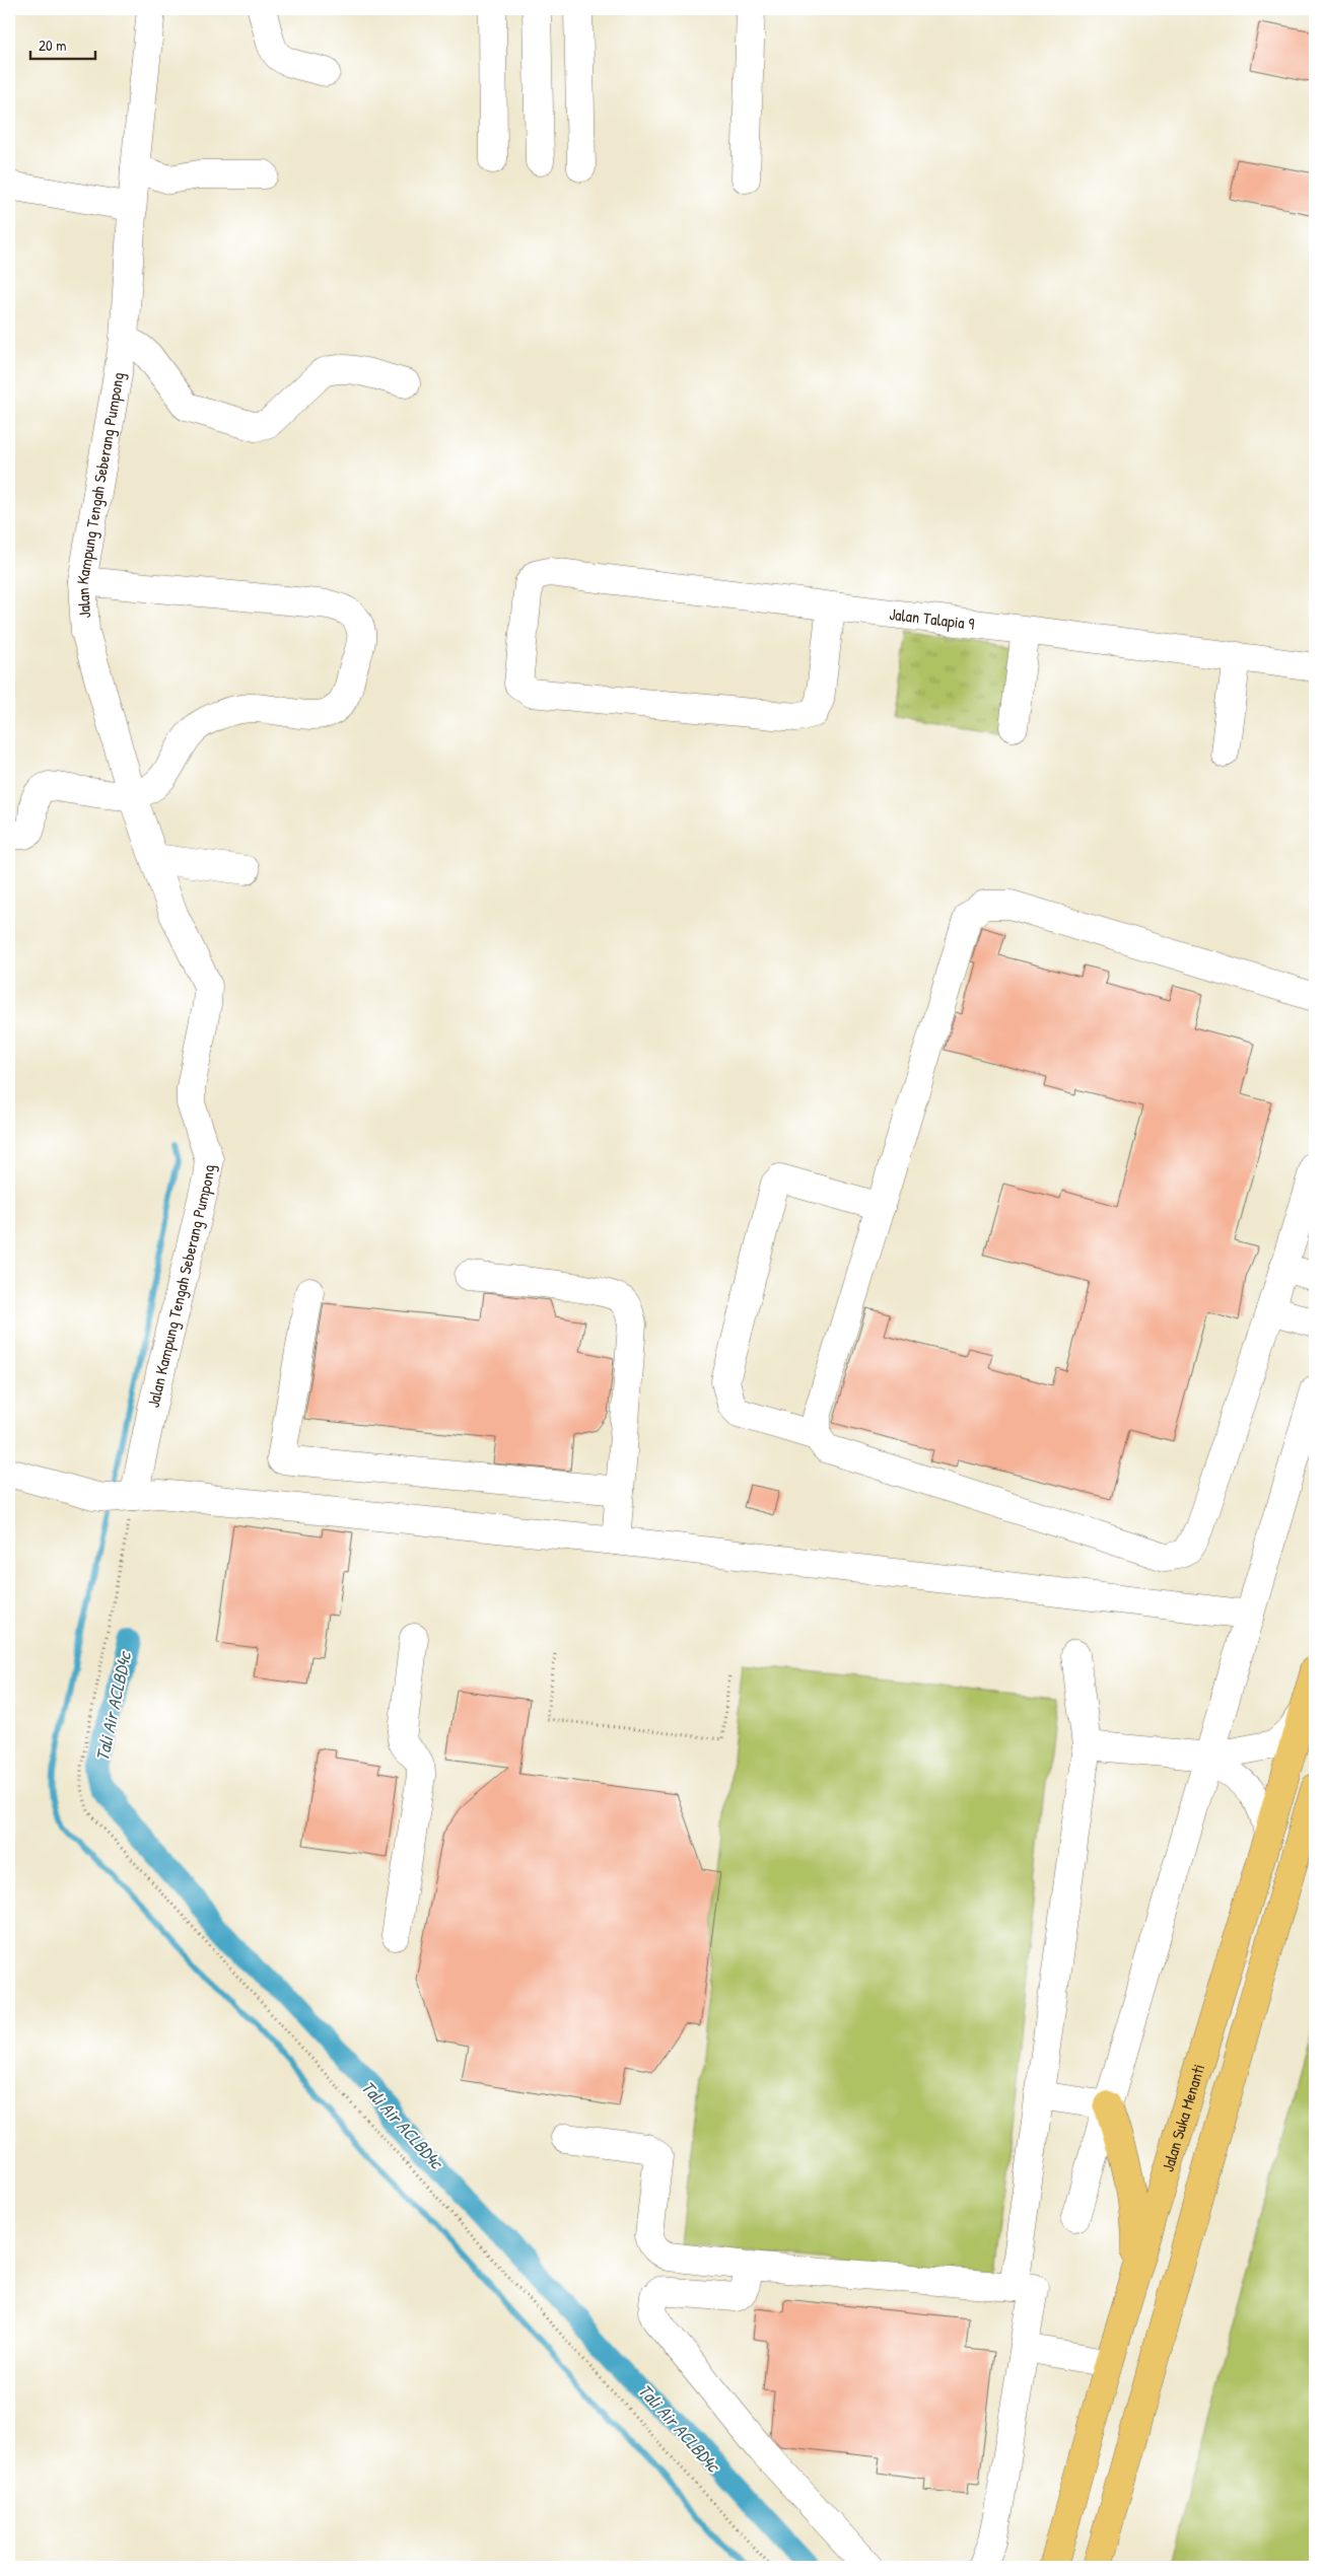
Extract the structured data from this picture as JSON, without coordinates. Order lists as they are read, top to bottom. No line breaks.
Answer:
{"streets":{"main road":["Jalan Suka Menanti"],"street":["Jalan Kampung Tengah Seberang Pumpong","Jalan Talapia 9"]},"water":["Tali Air ACLBD4c"],"scale_bar":"20 m"}
